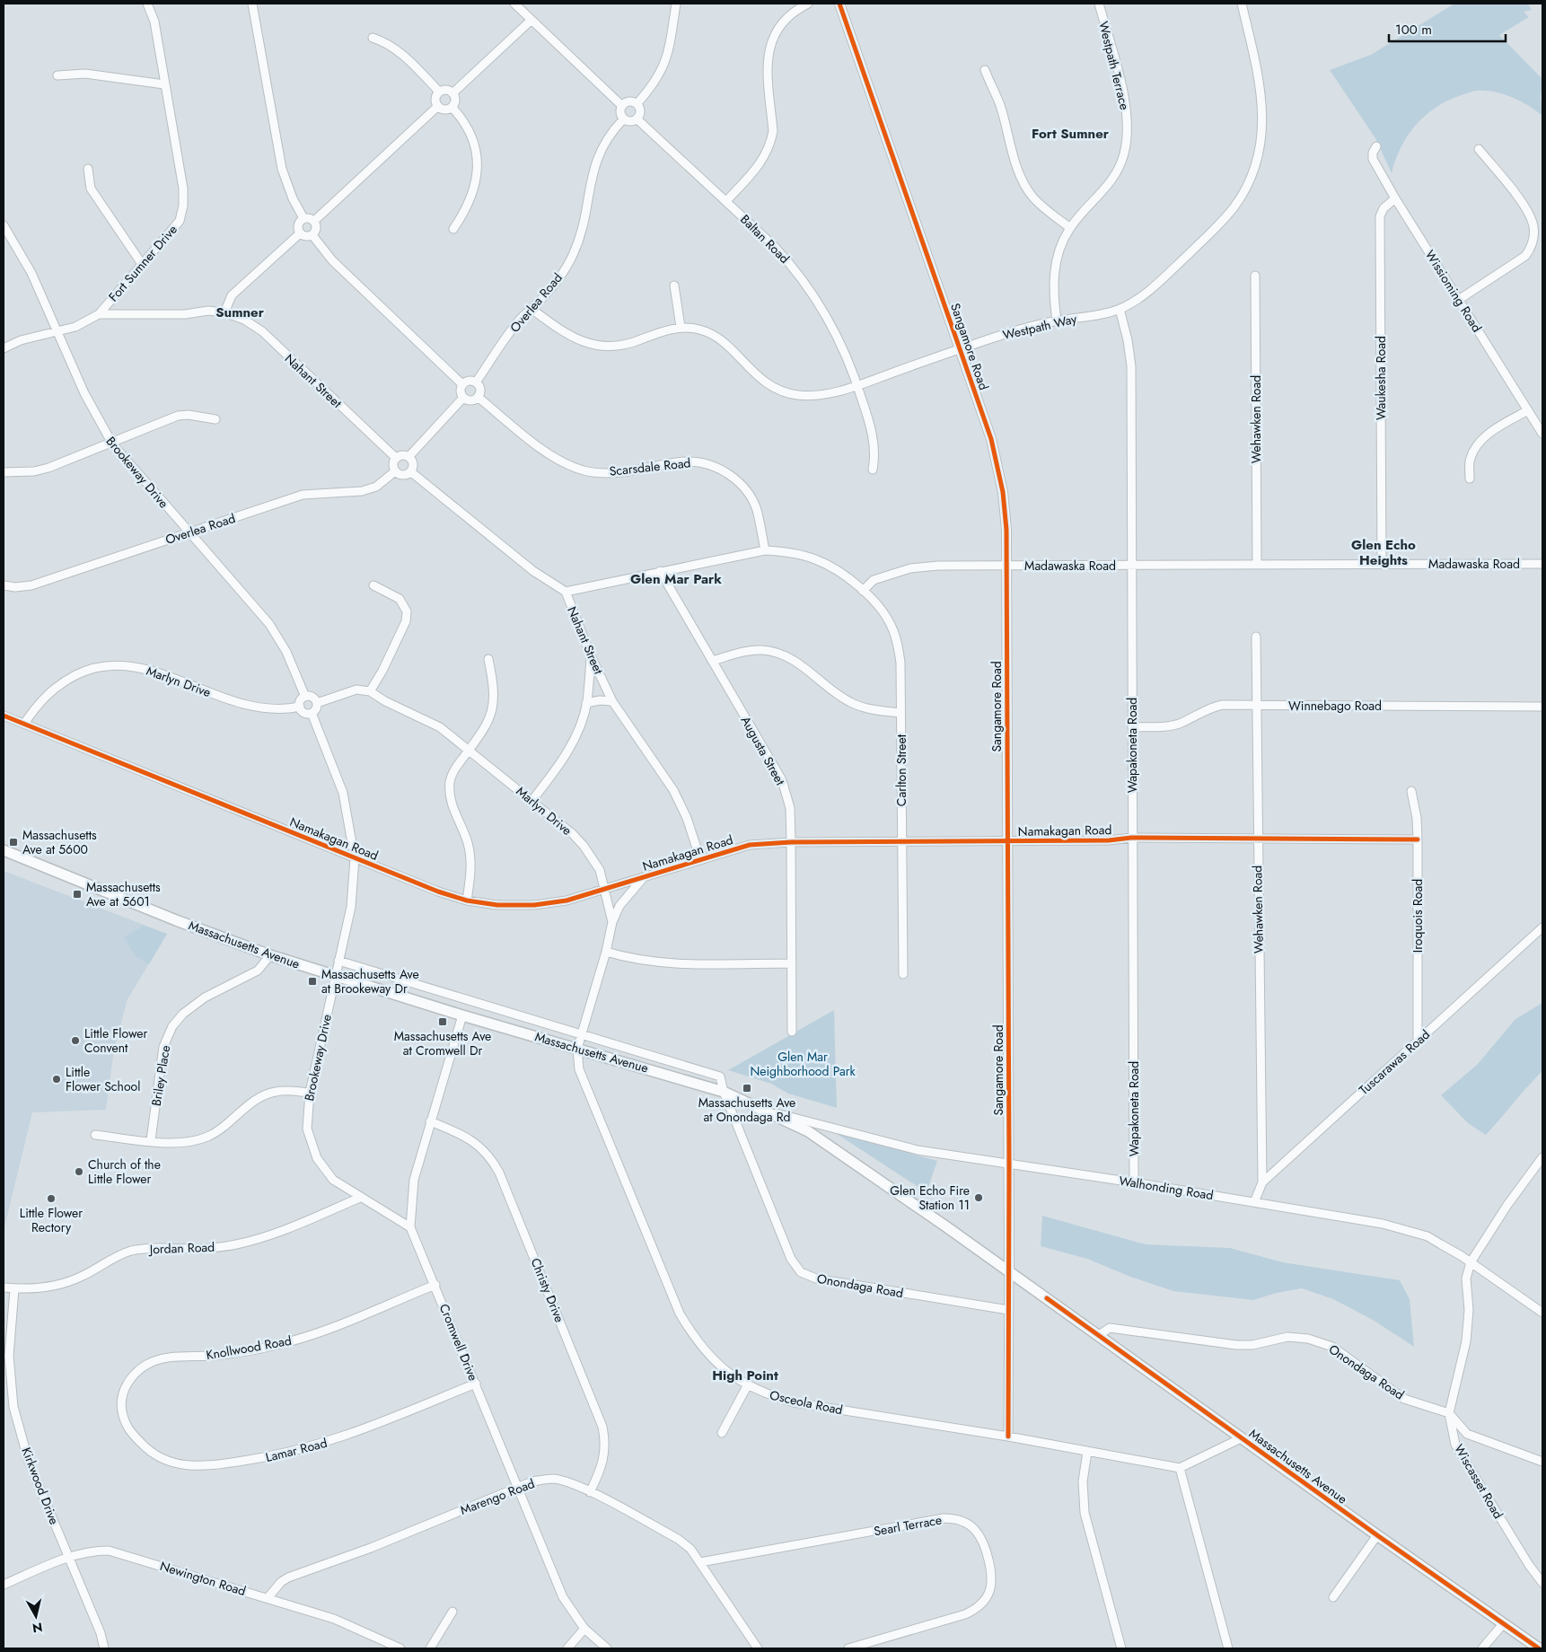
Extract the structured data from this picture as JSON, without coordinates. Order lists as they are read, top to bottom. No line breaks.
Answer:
{"streets":{"main road":["Massachusetts Avenue"],"street":["Westpath Terrace","Baltan Road","Fort Sumner Drive","Wissioming Road","Overlea Road","Westpath Way","Sangamore Road","Waukesha Road","Nahant Street","Wehawken Road","Scarsdale Road","Brookeway Drive","Madawaska Road","Marlyn Drive","Winnebago Road","Wapakoneta Road","Augusta Street","Carlton Street","Namakagan Road","Iroquois Road","Tuscarawas Road","Briley Place","Walhonding Road","Jordan Road","Onondaga Road","Christy Drive","Cromwell Drive","Knollwood Road","Osceola Road","Lamar Road","Wiscasset Road","Kirkwood Drive","Marengo Road","Searl Terrace","Newington Road"]},"crossings":[["Westpath Terrace","Westpath Way"],["Baltan Road","Overlea Road"],["Baltan Road","Westpath Way"],["Fort Sumner Drive","Nahant Street"],["Fort Sumner Drive","Brookeway Drive"],["Wissioming Road","Waukesha Road"],["Overlea Road","Westpath Way"],["Overlea Road","Nahant Street"],["Overlea Road","Scarsdale Road"],["Overlea Road","Brookeway Drive"],["Westpath Way","Sangamore Road"],["Westpath Way","Wapakoneta Road"],["Sangamore Road","Madawaska Road"],["Sangamore Road","Namakagan Road"],["Sangamore Road","Massachusetts Avenue"],["Sangamore Road","Walhonding Road"],["Sangamore Road","Onondaga Road"],["Sangamore Road","Osceola Road"],["Waukesha Road","Madawaska Road"],["Nahant Street","Namakagan Road"],["Wehawken Road","Madawaska Road"],["Wehawken Road","Winnebago Road"],["Wehawken Road","Namakagan Road"],["Wehawken Road","Tuscarawas Road"],["Brookeway Drive","Marlyn Drive"],["Brookeway Drive","Namakagan Road"],["Brookeway Drive","Massachusetts Avenue"],["Brookeway Drive","Jordan Road"],["Brookeway Drive","Cromwell Drive"],["Madawaska Road","Wapakoneta Road"],["Madawaska Road","Carlton Street"],["Marlyn Drive","Namakagan Road"],["Marlyn Drive","Massachusetts Avenue"],["Marlyn Drive","Osceola Road"],["Winnebago Road","Wapakoneta Road"],["Wapakoneta Road","Namakagan Road"],["Wapakoneta Road","Walhonding Road"],["Augusta Street","Namakagan Road"],["Carlton Street","Namakagan Road"],["Namakagan Road","Iroquois Road"],["Iroquois Road","Tuscarawas Road"],["Massachusetts Avenue","Briley Place"],["Massachusetts Avenue","Walhonding Road"],["Massachusetts Avenue","Onondaga Road"],["Massachusetts Avenue","Cromwell Drive"],["Massachusetts Avenue","Osceola Road"],["Tuscarawas Road","Walhonding Road"],["Walhonding Road","Wiscasset Road"],["Jordan Road","Kirkwood Drive"],["Onondaga Road","Wiscasset Road"],["Christy Drive","Cromwell Drive"],["Christy Drive","Marengo Road"],["Cromwell Drive","Knollwood Road"],["Cromwell Drive","Lamar Road"],["Cromwell Drive","Marengo Road"],["Knollwood Road","Lamar Road"],["Kirkwood Drive","Newington Road"],["Marengo Road","Searl Terrace"],["Marengo Road","Newington Road"]],"districts":["Fort Sumner","Sumner","Glen Echo Heights","Glen Mar Park","High Point"],"parks":["Glen Mar Neighborhood Park"],"places":{"transit":["Massachusetts Ave at 5600","Massachusetts Ave at 5601","Massachusetts Ave at Brookeway Dr","Massachusetts Ave at Cromwell Dr","Massachusetts Ave at Onondaga Rd"],"other":["Little Flower Convent","Little Flower School","Church of the Little Flower","Glen Echo Fire Station 11","Little Flower Rectory"]},"scale_bar":"100 m","north":"bottom"}
